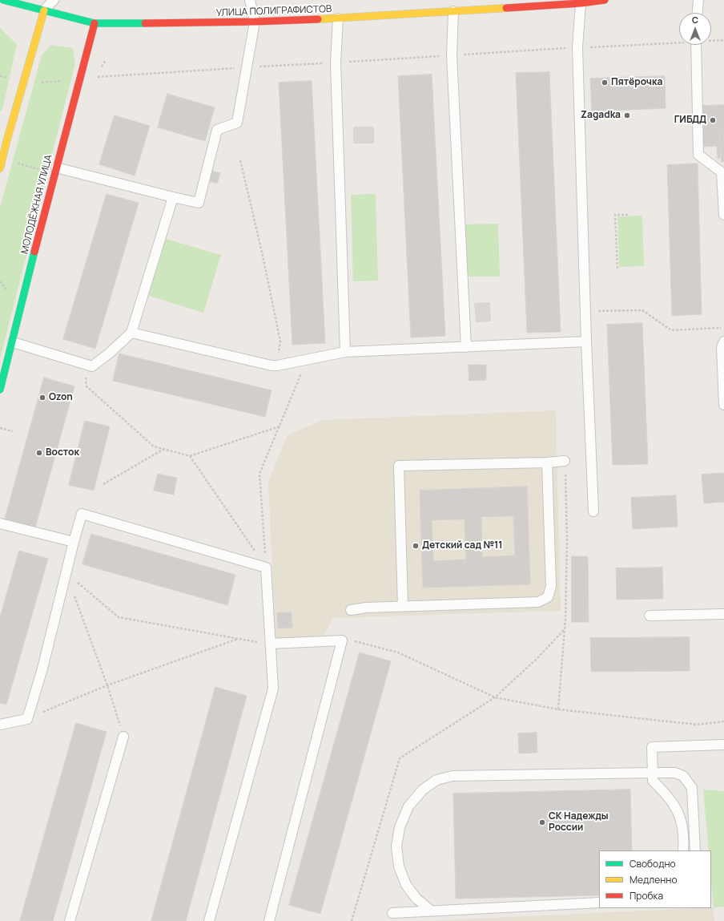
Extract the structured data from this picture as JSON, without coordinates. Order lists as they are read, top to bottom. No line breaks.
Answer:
{"streets":{"street":["УЛИЦА ПОЛИГРАФИСТОВ","МОЛОДЁЖНАЯ УЛИЦА"]},"crossings":[["УЛИЦА ПОЛИГРАФИСТОВ","МОЛОДЁЖНАЯ УЛИЦА"]],"places":["Пятёрочка","Zagadka","ГИБДД","Ozon","Восток","Детский сад №11","СК Надежды России"],"legend":["Свободно","Медленно","Пробка"],"north":"top"}
